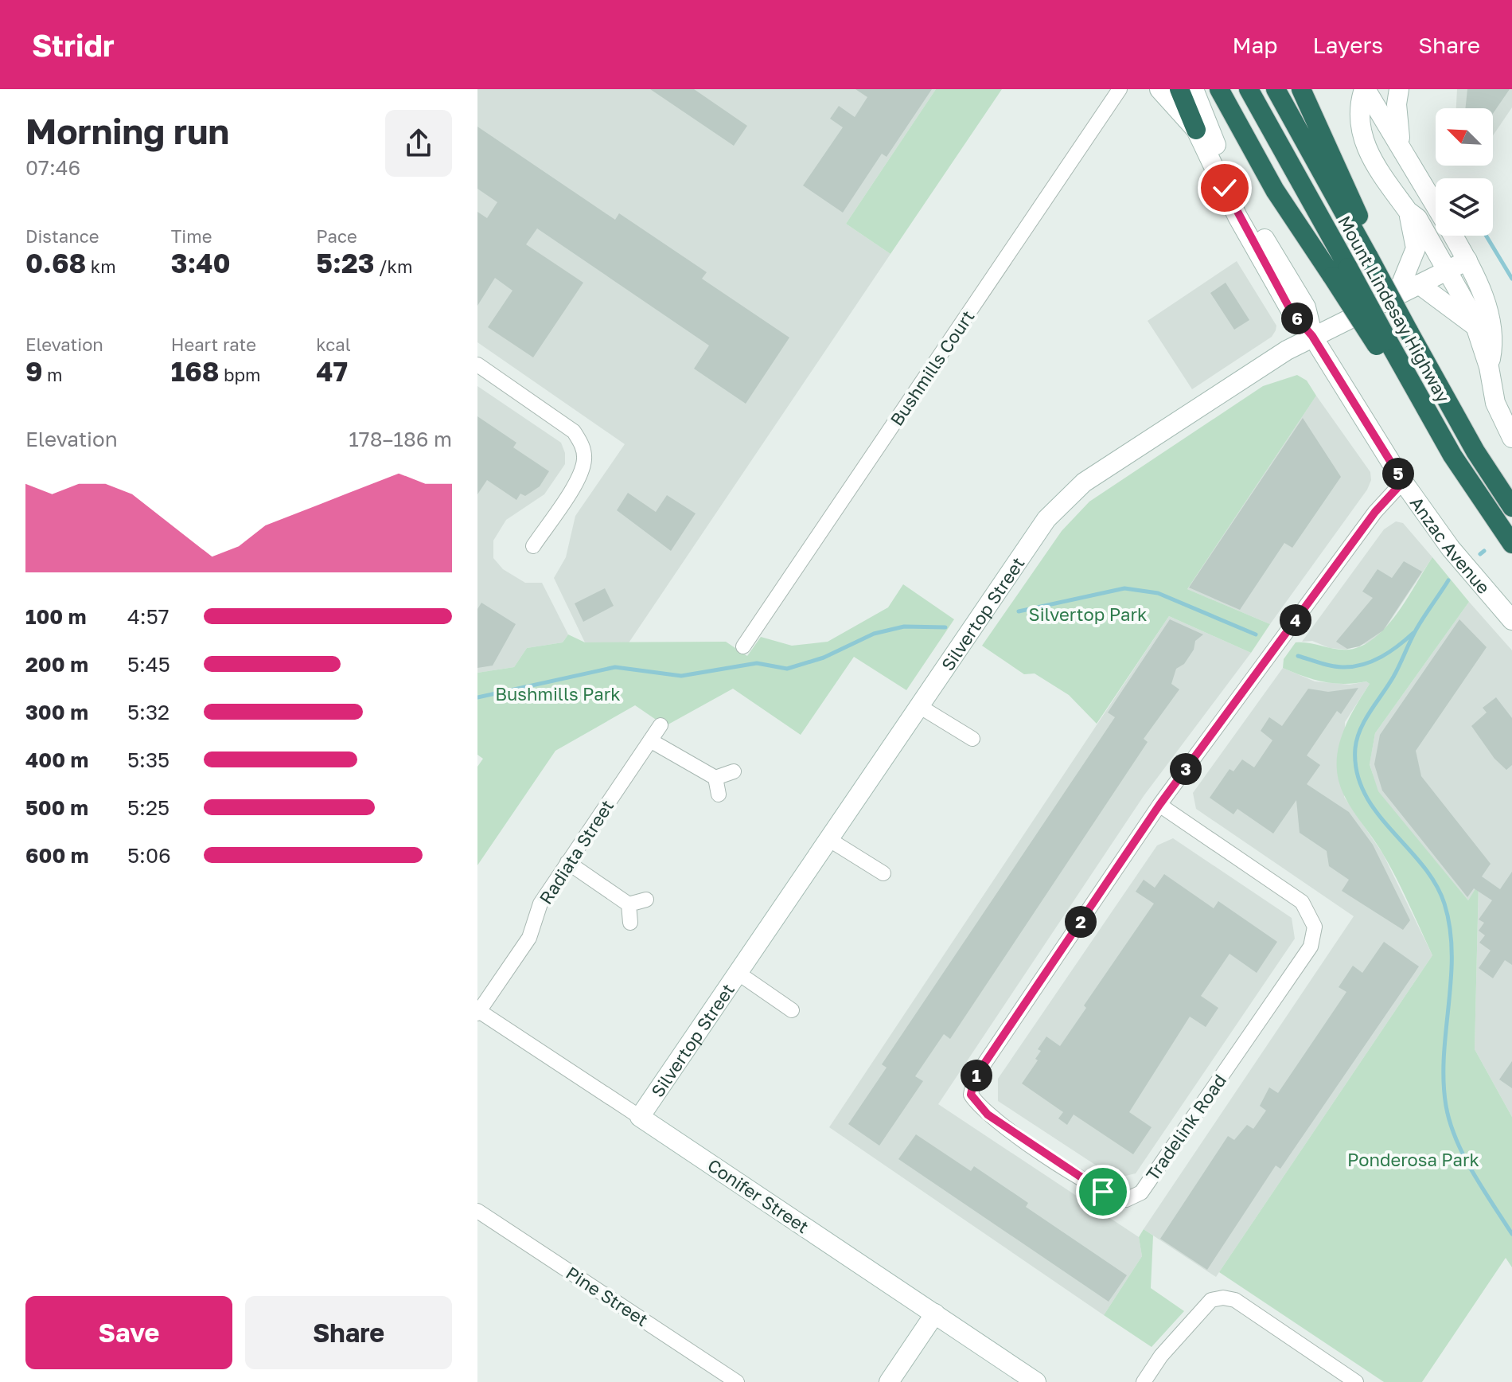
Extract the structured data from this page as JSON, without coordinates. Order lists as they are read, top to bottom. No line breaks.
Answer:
{"streets":{"highway":["Mount Lindesay Highway"],"street":["Bushmills Court","Anzac Avenue","Silvertop Street","Radiata Street","Tradelink Road","Conifer Street","Pine Street"]},"crossings":[["Anzac Avenue","Silvertop Street"],["Anzac Avenue","Tradelink Road"],["Silvertop Street","Conifer Street"],["Radiata Street","Conifer Street"]],"parks":["Silvertop Park","Bushmills Park","Ponderosa Park"],"north":"top left","page":{"header":"Stridr","nav":["Map","Layers","Share"],"heading":["Morning run","07:46"],"stats":[["Distance","0.68 km"],["Time","3:40"],["Pace","5:23 /km"],["Elevation","9 m"],["Heart rate","168 bpm"],["kcal","47"]],"pins":["6","5","4","3","2","1"],"chart":["Elevation","178–186 m"],"list":[{"name":"100 m","note":"4:57"},{"name":"200 m","note":"5:45"},{"name":"300 m","note":"5:32"},{"name":"400 m","note":"5:35"},{"name":"500 m","note":"5:25"},{"name":"600 m","note":"5:06"}],"buttons":["Save","Share"]}}
